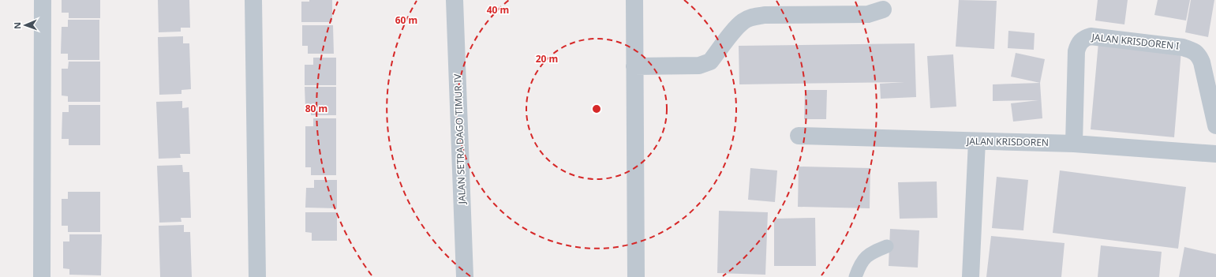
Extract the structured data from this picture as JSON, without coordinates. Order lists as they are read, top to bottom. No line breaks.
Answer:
{"streets":{"street":["JALAN KRISDOREN I","JALAN SETRA DAGO TIMUR IV","JALAN KRISDOREN"]},"crossings":[["JALAN KRISDOREN I","JALAN KRISDOREN"]],"north":"left","rings":["40 m","60 m","20 m","80 m"]}
